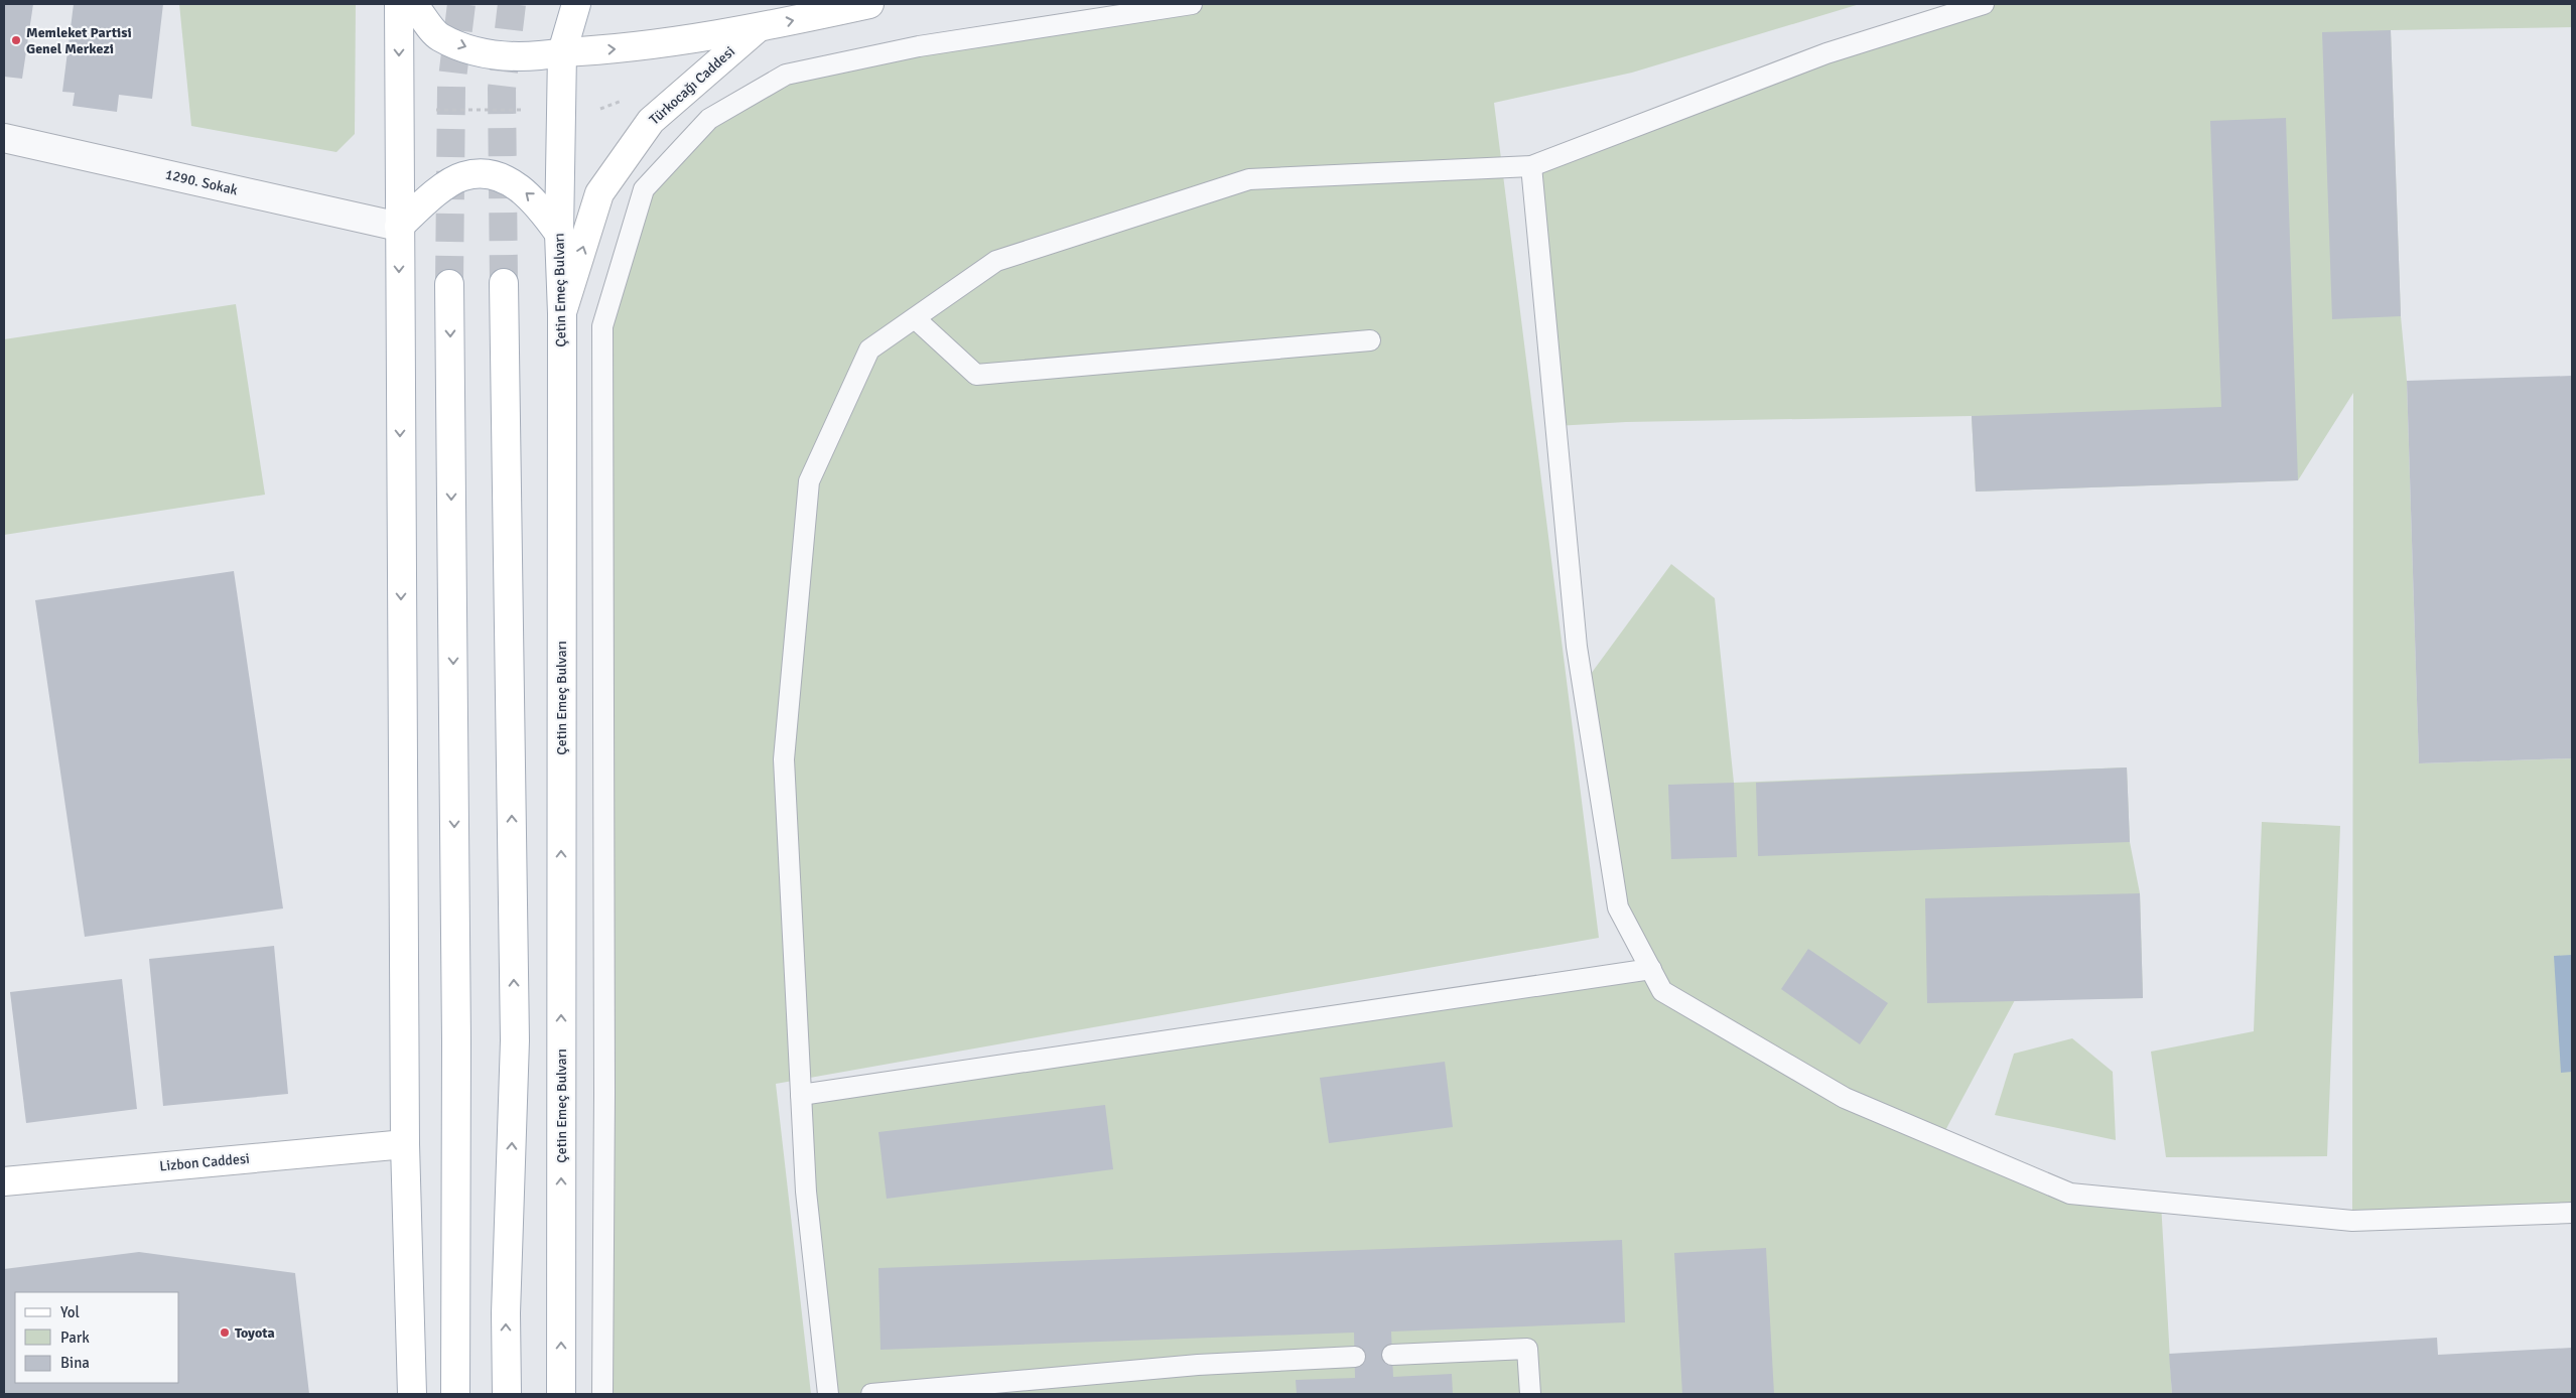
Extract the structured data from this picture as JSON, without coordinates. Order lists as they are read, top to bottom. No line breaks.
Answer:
{"streets":{"main road":["Türkocağı Caddesi","Çetin Emeç Bulvarı","Lizbon Caddesi"],"street":["1290. Sokak"]},"crossings":[["Türkocağı Caddesi","Çetin Emeç Bulvarı"]],"one_way":["Türkocağı Caddesi"],"places":["Memleket Partisi Genel Merkezi","Toyota"],"legend":["Yol","Park","Bina"]}
